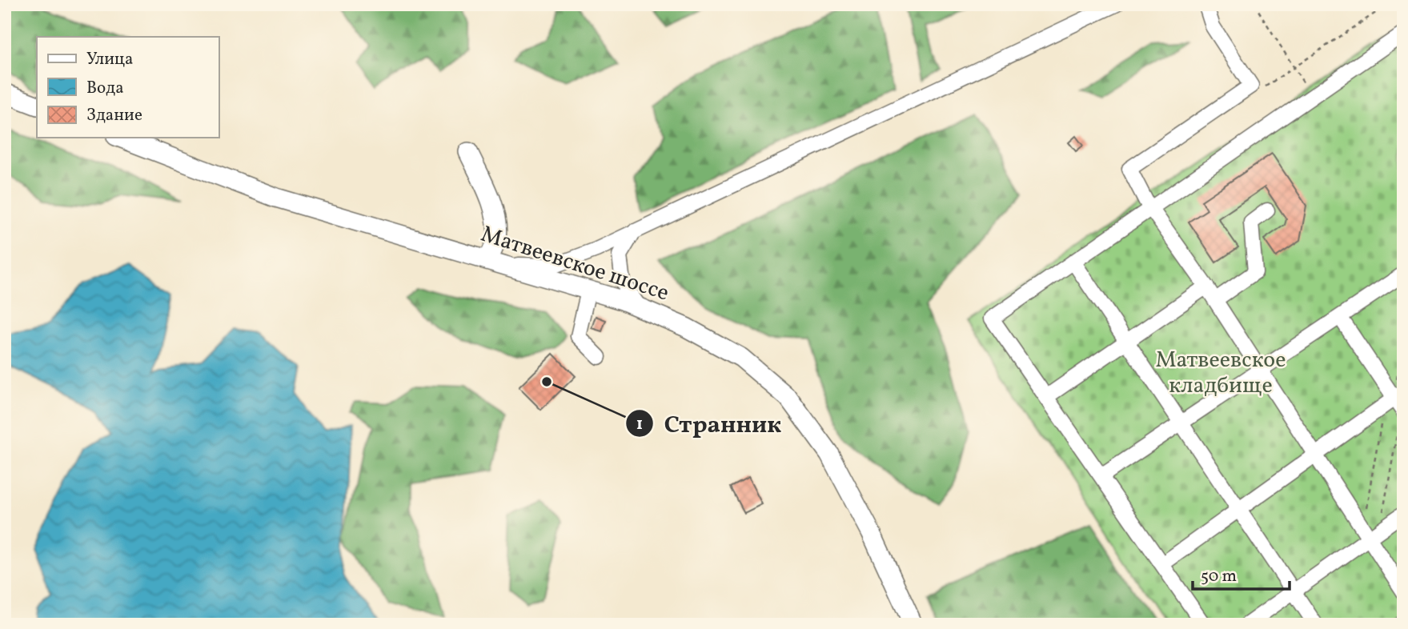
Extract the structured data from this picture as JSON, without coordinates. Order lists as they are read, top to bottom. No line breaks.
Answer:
{"streets":{"main road":["Матвеевское шоссе"]},"parks":["Матвеевское кладбище"],"places":["Странник"],"legend":["Улица","Вода","Здание"],"scale_bar":"50 m"}
